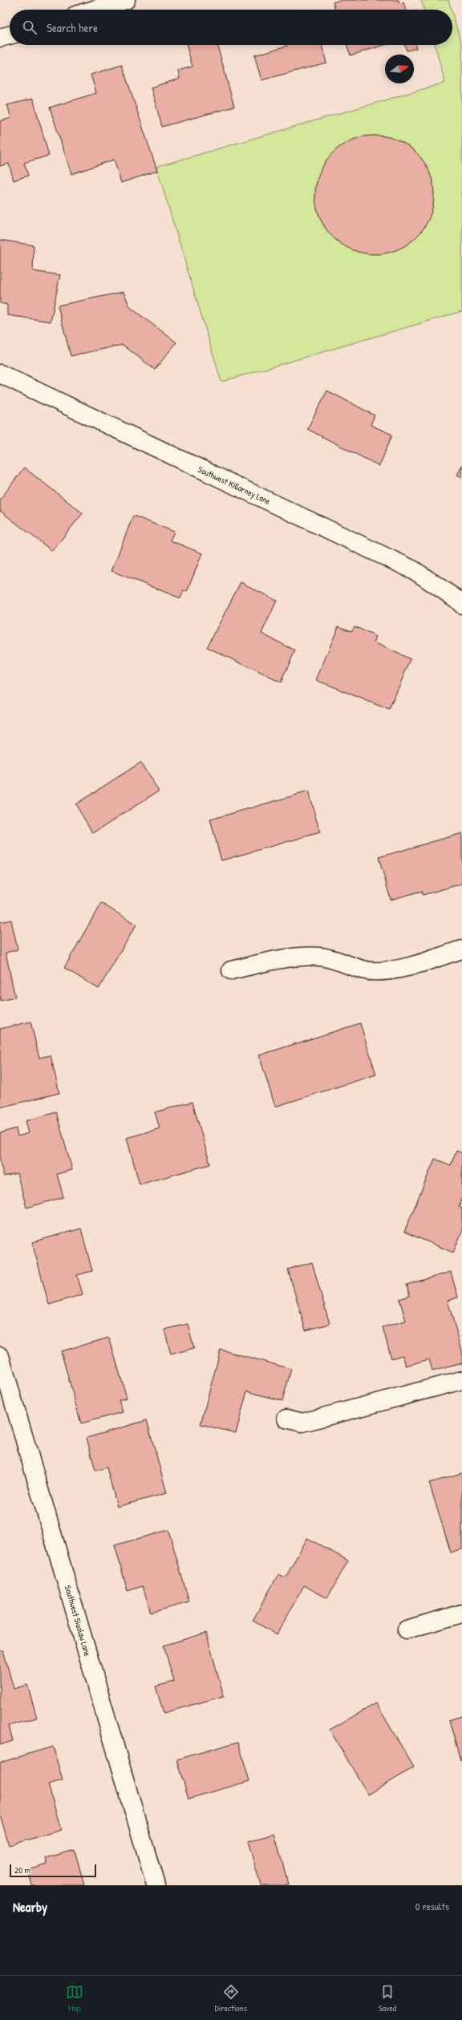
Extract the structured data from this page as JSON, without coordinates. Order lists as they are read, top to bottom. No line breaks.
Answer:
{"streets":{"street":["Southwest Killarney Lane","Southwest Siuslaw Lane"]},"scale_bar":"20 m","north":"right","page":{"search":"Search here","scale":"20 m","heading":["Nearby","0 results"],"nav":["Map","Directions","Saved"]}}
